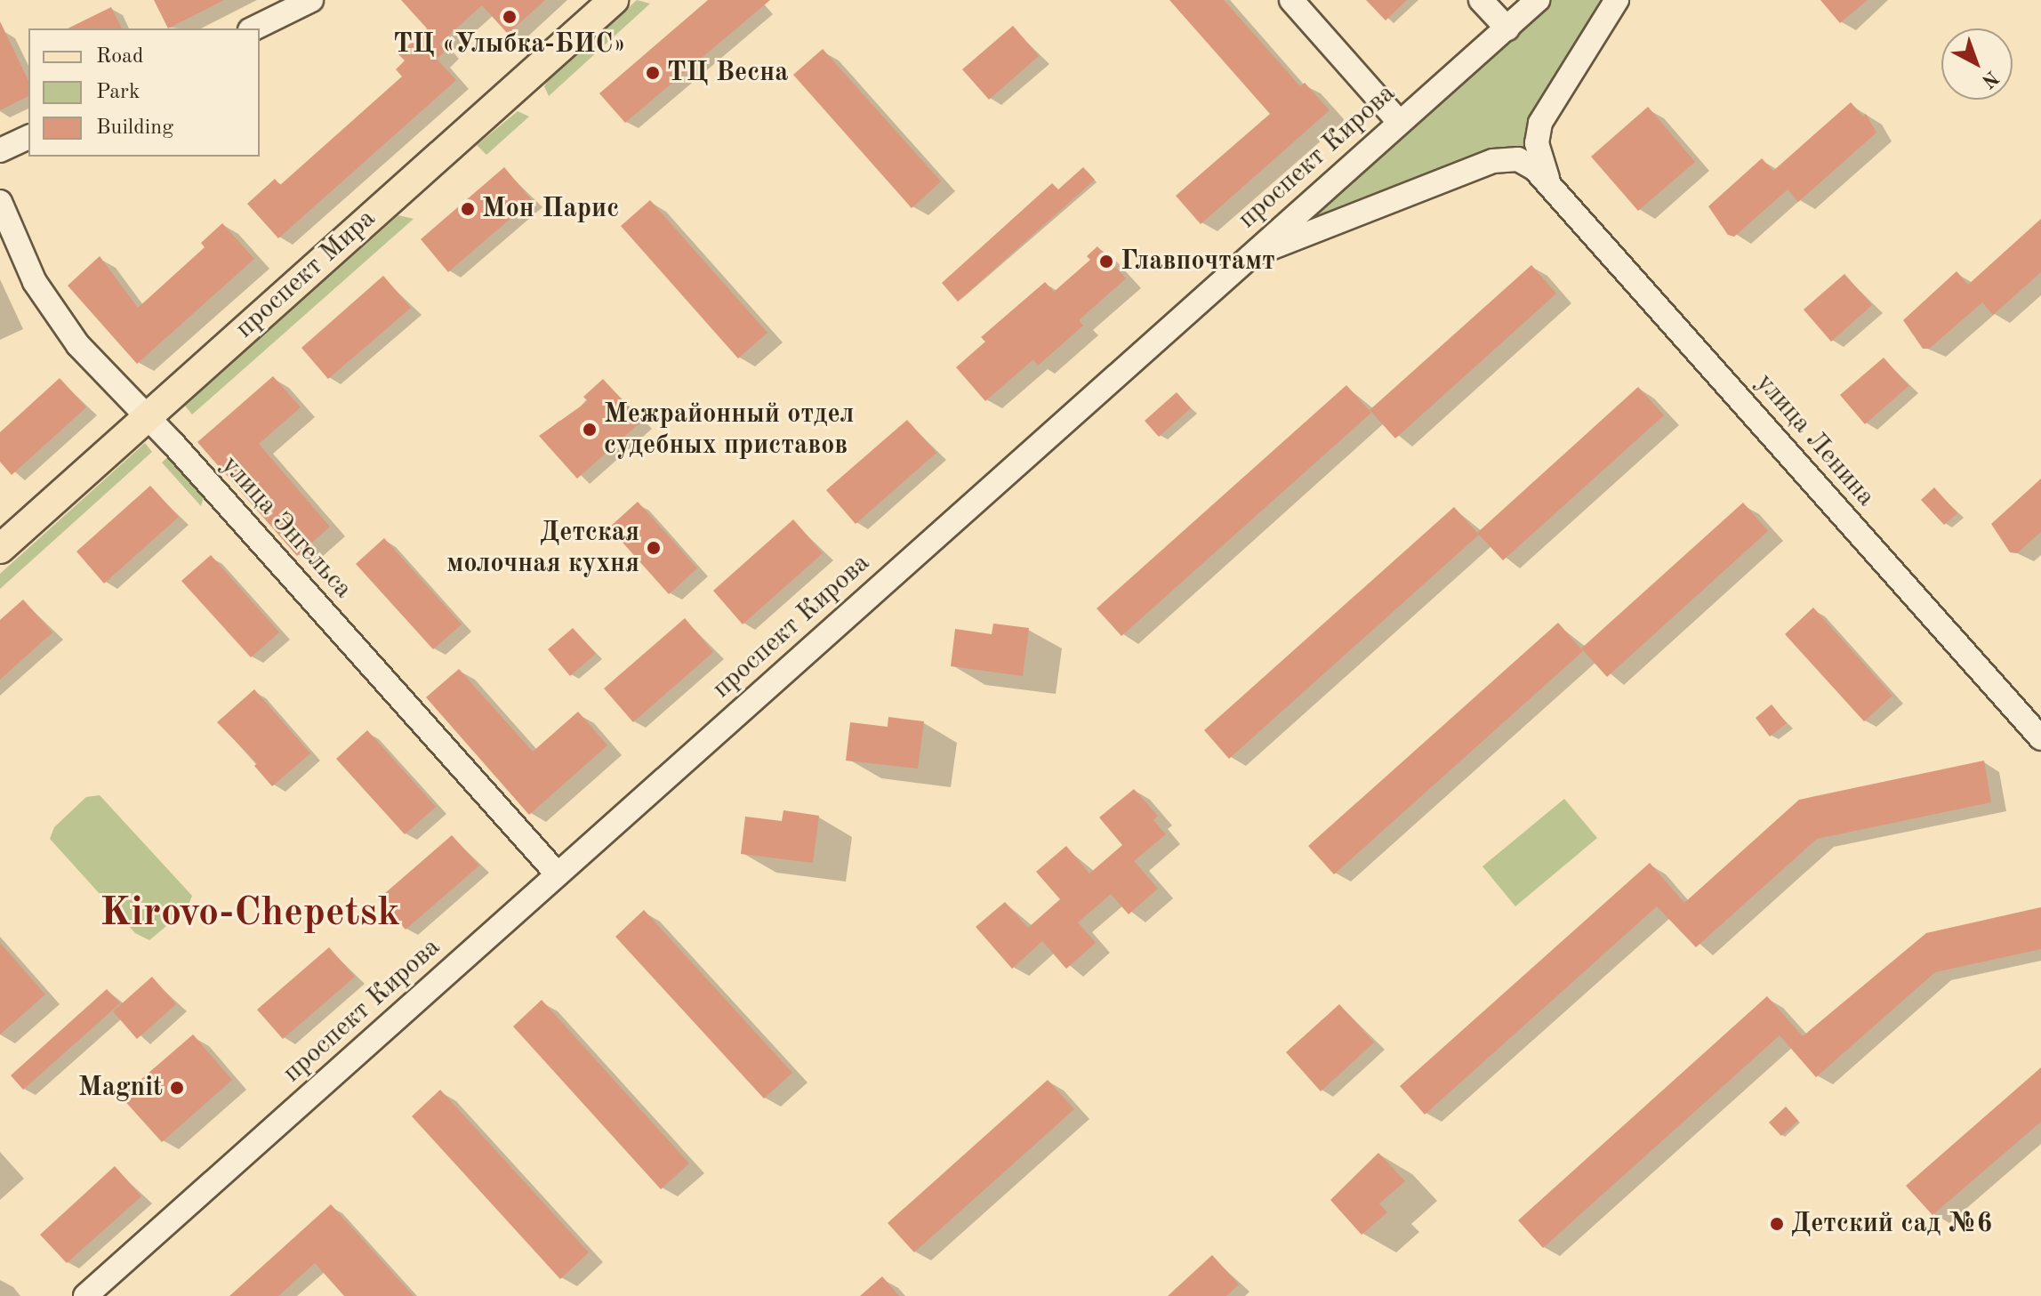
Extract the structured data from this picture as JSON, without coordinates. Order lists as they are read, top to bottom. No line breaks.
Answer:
{"streets":{"main road":["проспект Мира"],"street":["проспект Кирова","улица Ленина","улица Энгельса"]},"crossings":[["проспект Кирова","улица Энгельса"],["проспект Мира","улица Энгельса"]],"districts":["Kirovo-Chepetsk"],"places":["ТЦ «Улыбка-БИС»","ТЦ Весна","Мон Парис","Главпочтамт","Межрайонный отдел судебных приставов","Детская молочная кухня","Magnit","Детский сад №6"],"legend":["Road","Park","Building"],"north":"bottom right"}
